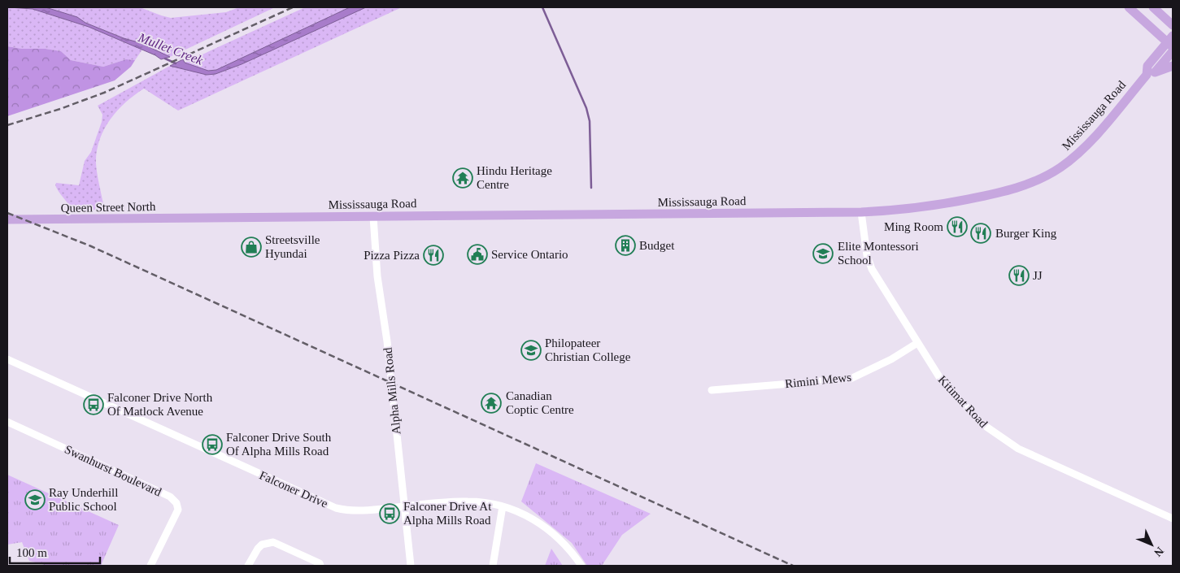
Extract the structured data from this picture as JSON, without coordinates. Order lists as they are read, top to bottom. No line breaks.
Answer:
{"streets":{"main road":["Mississauga Road","Queen Street North"],"street":["Rimini Mews","Alpha Mills Road","Kitimat Road","Swanhurst Boulevard","Falconer Drive"]},"crossings":[["Mississauga Road","Queen Street North"],["Mississauga Road","Alpha Mills Road"],["Mississauga Road","Kitimat Road"],["Rimini Mews","Kitimat Road"],["Alpha Mills Road","Falconer Drive"]],"water":["Mullet Creek"],"places":{"temple":["Hindu Heritage Centre","Canadian Coptic Centre"],"restaurant":["Ming Room","Burger King","Pizza Pizza","JJ"],"building":["Budget"],"shop":["Streetsville Hyundai"],"school or university":["Elite Montessori School","Philopateer Christian College","Ray Underhill Public School"],"public building":["Service Ontario"],"bus stop":["Falconer Drive North Of Matlock Avenue","Falconer Drive South Of Alpha Mills Road","Falconer Drive At Alpha Mills Road"]},"scale_bar":"100 m","north":"bottom right"}
